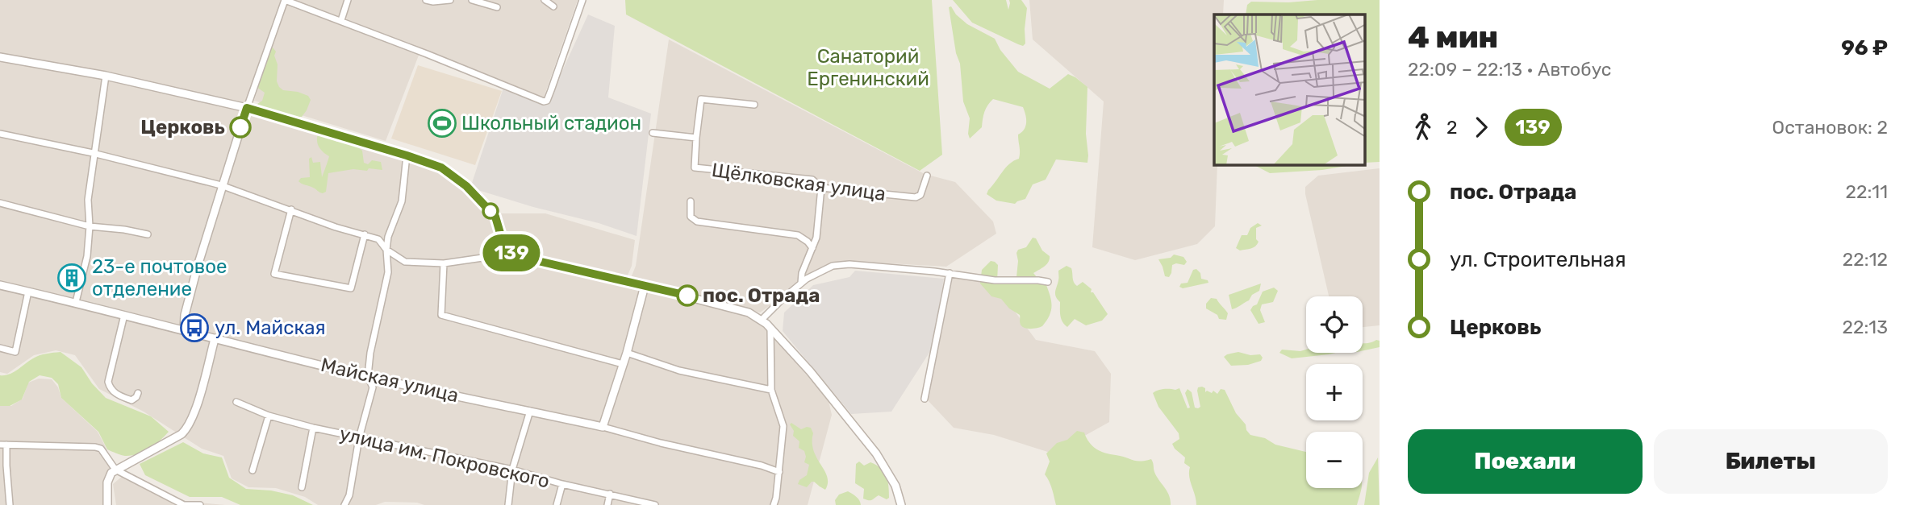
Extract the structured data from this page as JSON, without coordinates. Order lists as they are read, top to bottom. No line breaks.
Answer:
{"streets":{"street":["Щёлковская улица","Майская улица","улица им. Покровского"]},"parks":["Санаторий Ергенинский"],"places":{"sports":["Школьный стадион"],"other":["Церковь","пос. Отрада"],"building":["23-е почтовое отделение"],"bus stop":["ул. Майская"]},"lines":["bus line 139"],"page":{"on_map":"139","heading":["4 мин","22:09 – 22:13 · Автобус","96 ₽"],"legs":["2","139","Остановок: 2"],"list":[{"name":"пос. Отрада","value":"22:11"},{"name":"ул. Строительная","value":"22:12"},{"name":"Церковь","value":"22:13"}],"map_buttons":["+","−"],"buttons":["Поехали","Билеты"]}}
